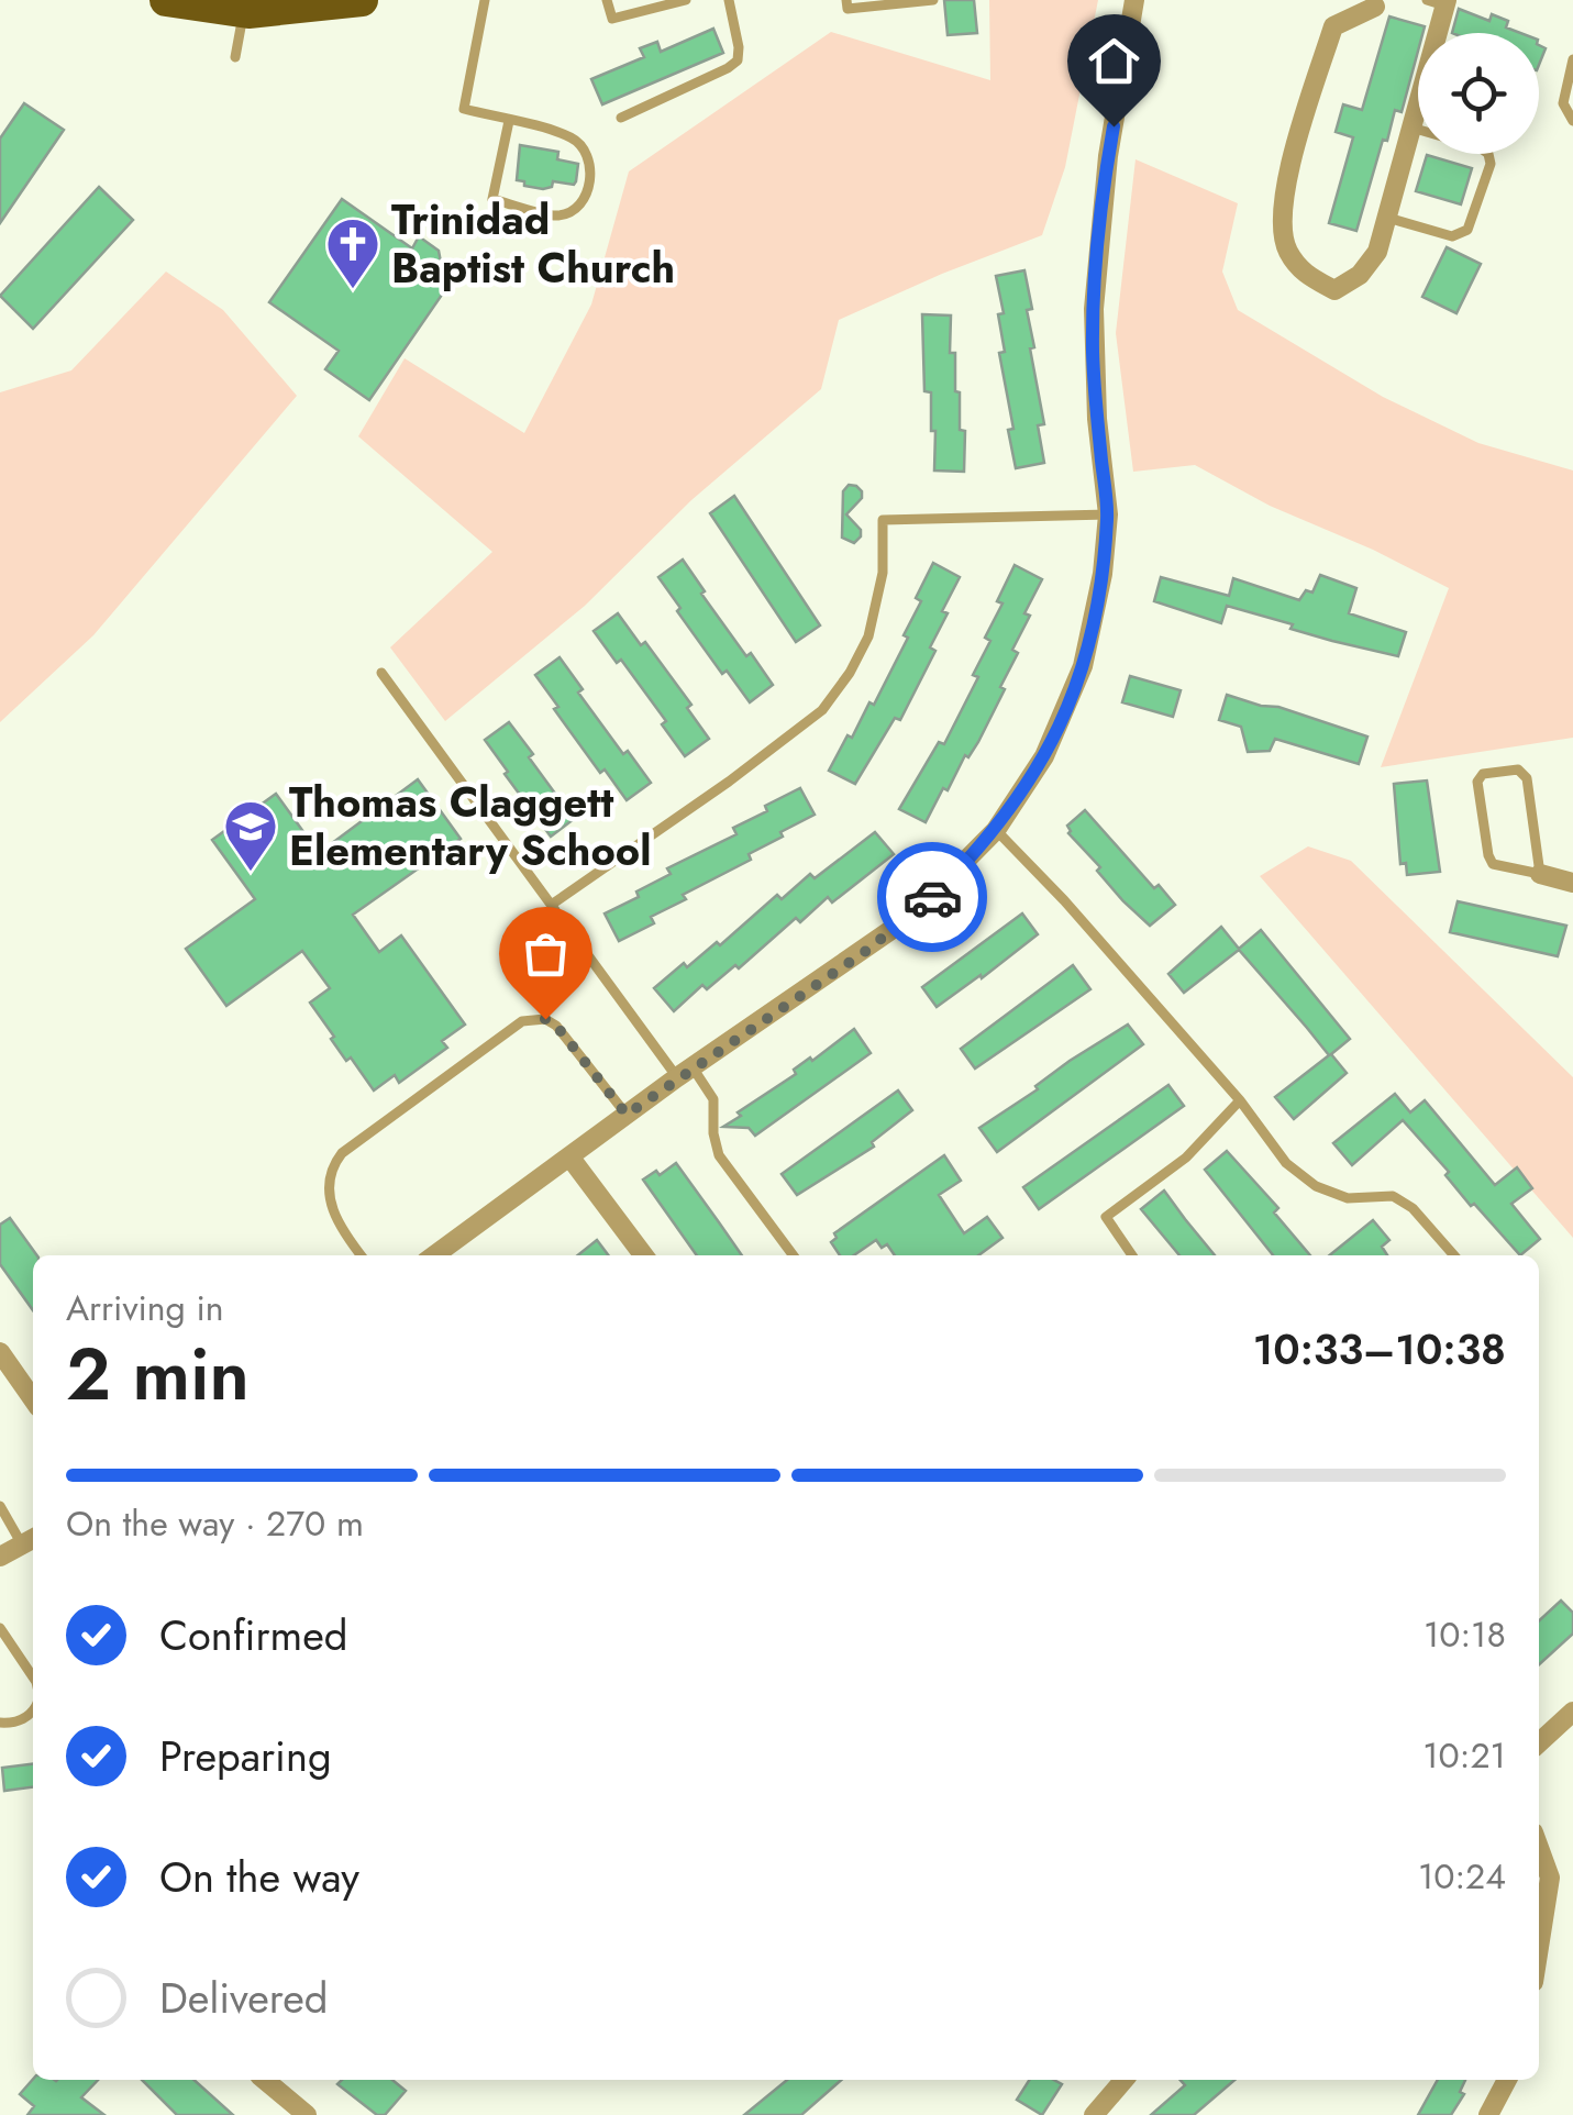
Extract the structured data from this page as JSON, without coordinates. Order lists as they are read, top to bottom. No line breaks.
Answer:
{"places":{"church":["Trinidad Baptist Church"],"school or university":["Thomas Claggett Elementary School"]},"page":{"heading":["2 min","Arriving in","10:33–10:38"],"bar":"On the way · 270 m","list":[["Confirmed","10:18"],["Preparing","10:21"],["On the way","10:24"],"Delivered"]}}
